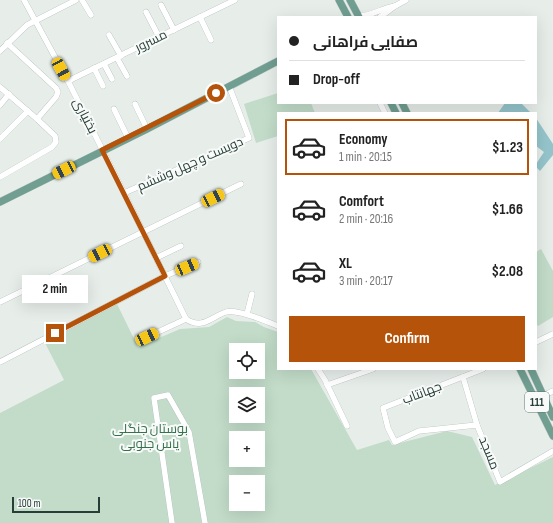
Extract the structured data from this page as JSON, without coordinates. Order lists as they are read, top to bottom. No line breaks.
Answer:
{"streets":{"main road":["111"],"street":["مسرور","بختیاری","دویست و چهل وششم","جهانتاب","مسجد"]},"crossings":[["مسرور","بختیاری"],["بختیاری","دویست و چهل وششم"],["جهانتاب","مسجد"]],"parks":["بوستان جنگلی یاس جنوبی"],"scale_bar":"100 m","page":{"banner":["صفایی فراهانی","Drop-off"],"list":[{"name":"Economy","note":"1 min · 20:15","value":"$1.23"},{"name":"Comfort","note":"2 min · 20:16","value":"$1.66"},{"name":"XL","note":"3 min · 20:17","value":"$2.08"}],"bubble":"2 min","buttons":"Confirm","map_buttons":["+","−"],"scale":"100 m"}}
